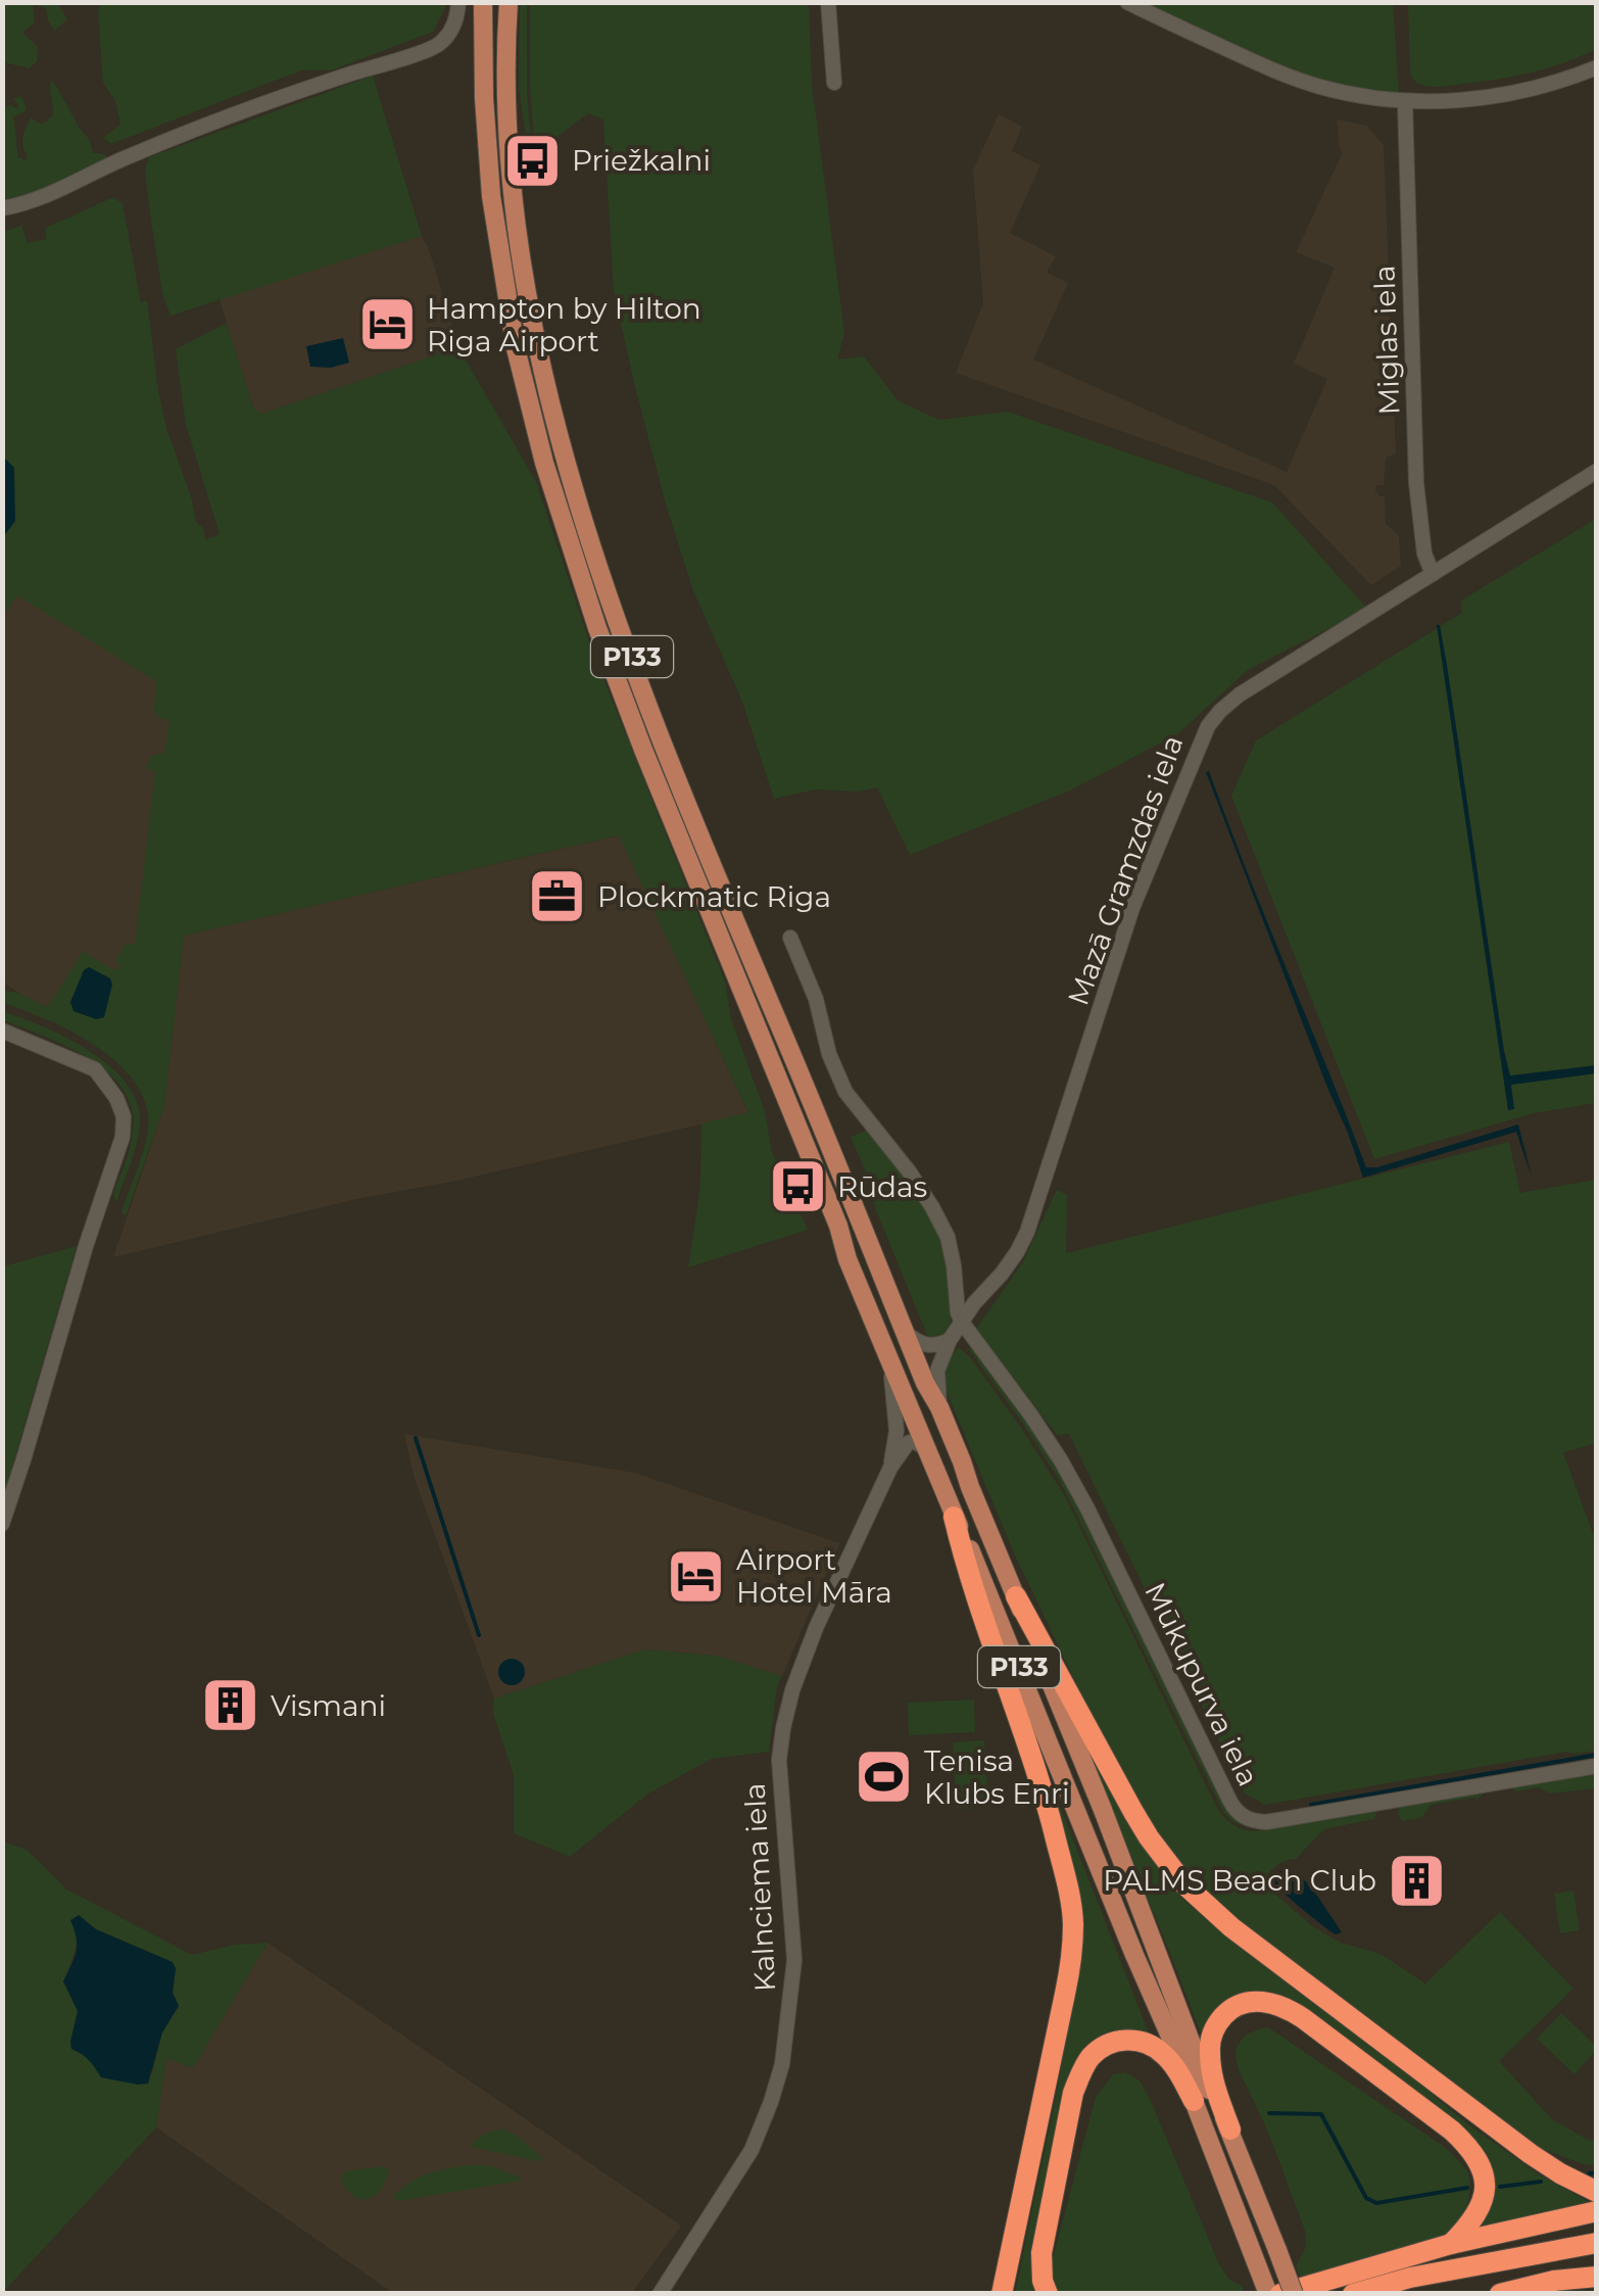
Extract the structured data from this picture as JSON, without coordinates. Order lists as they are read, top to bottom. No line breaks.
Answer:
{"streets":{"main road":["P133"],"street":["Miglas iela","Mazā Gramzdas iela","Mūkupurva iela","Kalnciema iela"]},"crossings":[["Miglas iela","Mazā Gramzdas iela"],["P133","Mazā Gramzdas iela"],["P133","Kalnciema iela"],["Mazā Gramzdas iela","Mūkupurva iela"]],"places":{"bus stop":["Priežkalni","Rūdas"],"hotel":["Hampton by Hilton Riga Airport","Airport Hotel Māra"],"office":["Plockmatic Riga"],"building":["Vismani","PALMS Beach Club"],"sports":["Tenisa Klubs Enri"]}}
